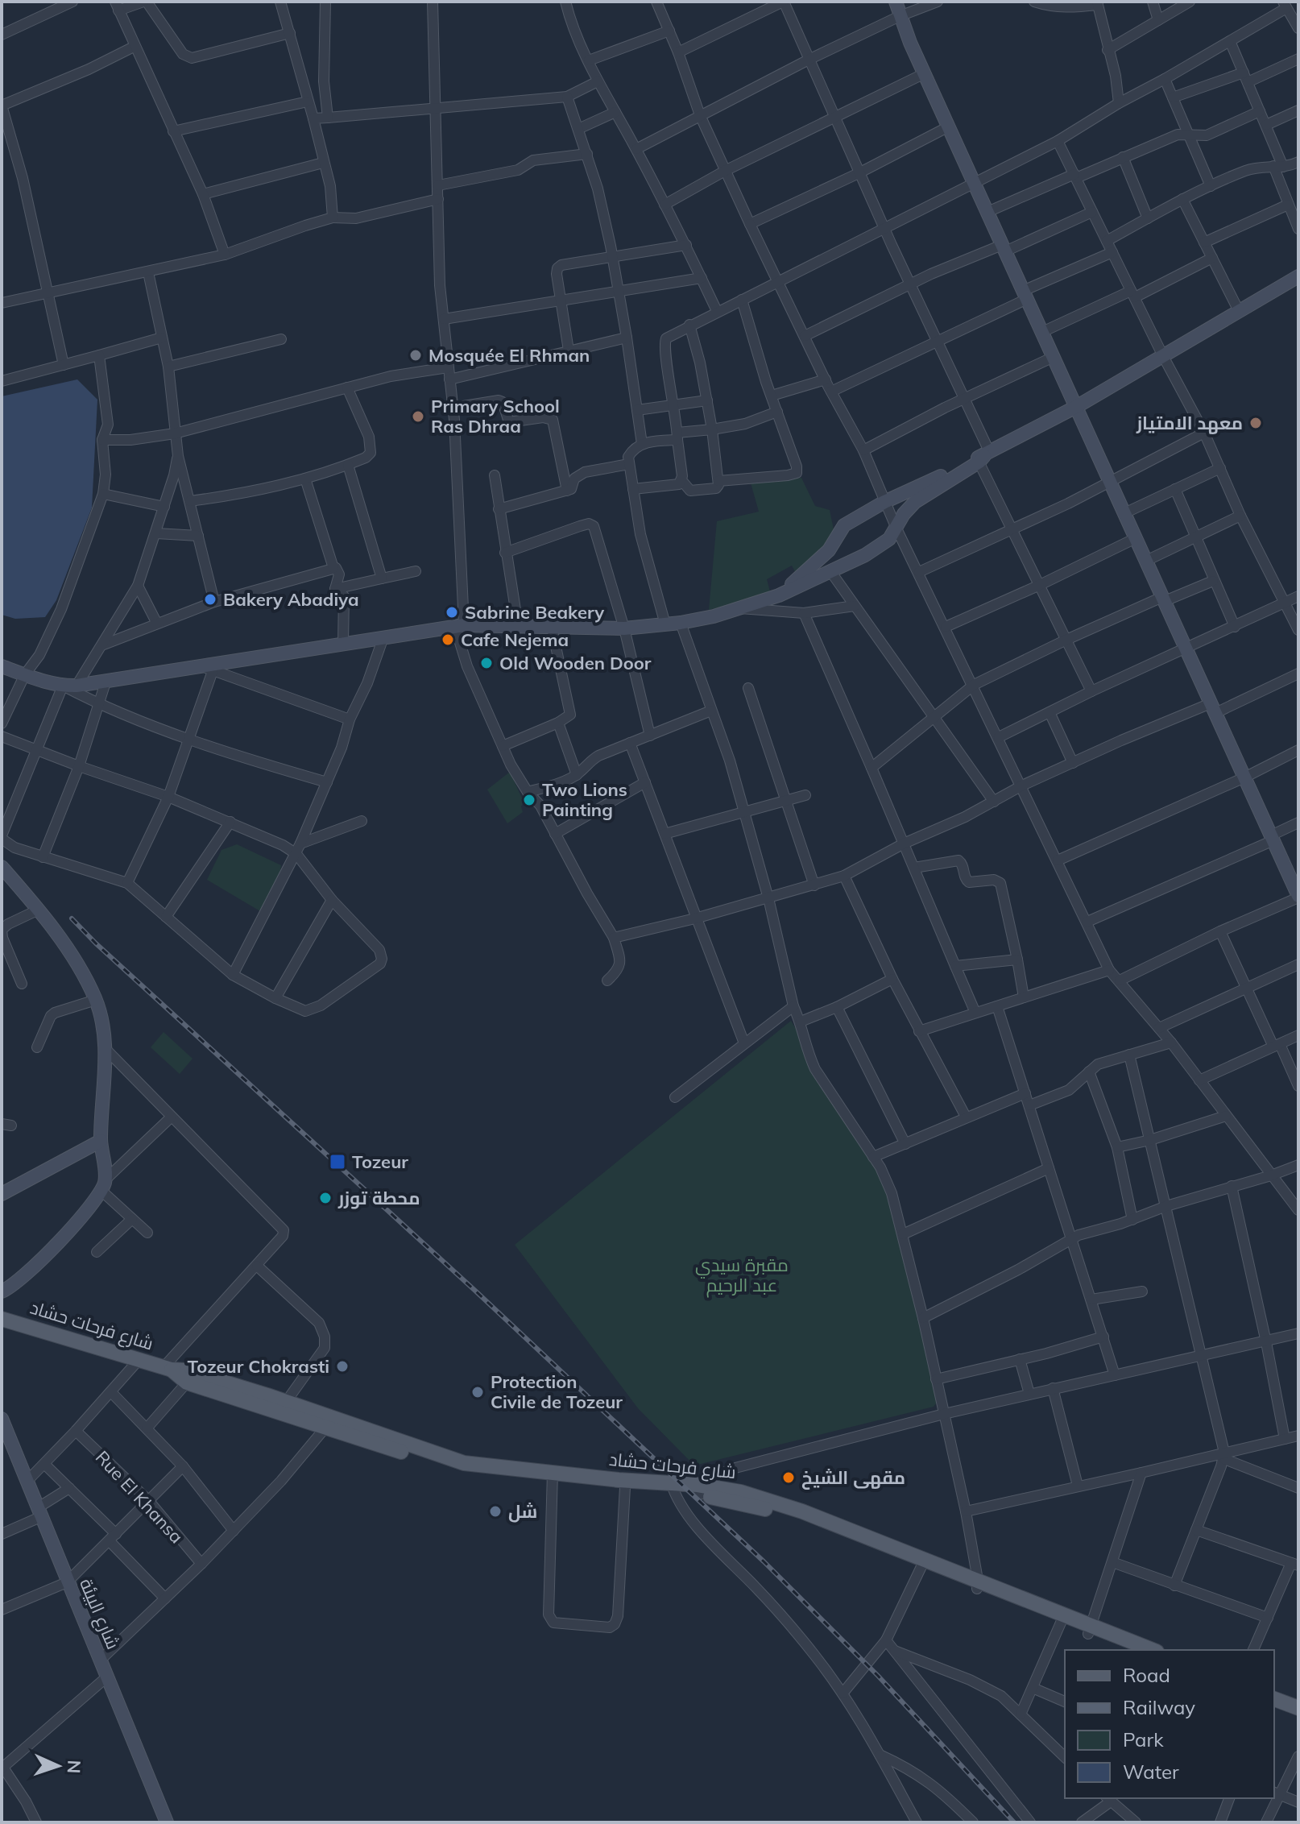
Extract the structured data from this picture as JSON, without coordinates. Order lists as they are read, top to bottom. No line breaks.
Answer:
{"streets":{"main road":["شارع فرحات حشاد"],"street":["Rue El Khansa","شارع البيئة"]},"parks":["مقبرة سيدي عبد الرحيم"],"places":{"other":["Mosquée El Rhman","Primary School Ras Dhraa","معهد الامتياز","Bakery Abadiya","Sabrine Beakery","Cafe Nejema","Old Wooden Door","Two Lions Painting","محطة توزر","Tozeur Chokrasti","Protection Civile de Tozeur","مقهى الشيخ","شل"],"transit":["Tozeur"]},"legend":["Road","Railway","Park","Water"],"north":"right"}
